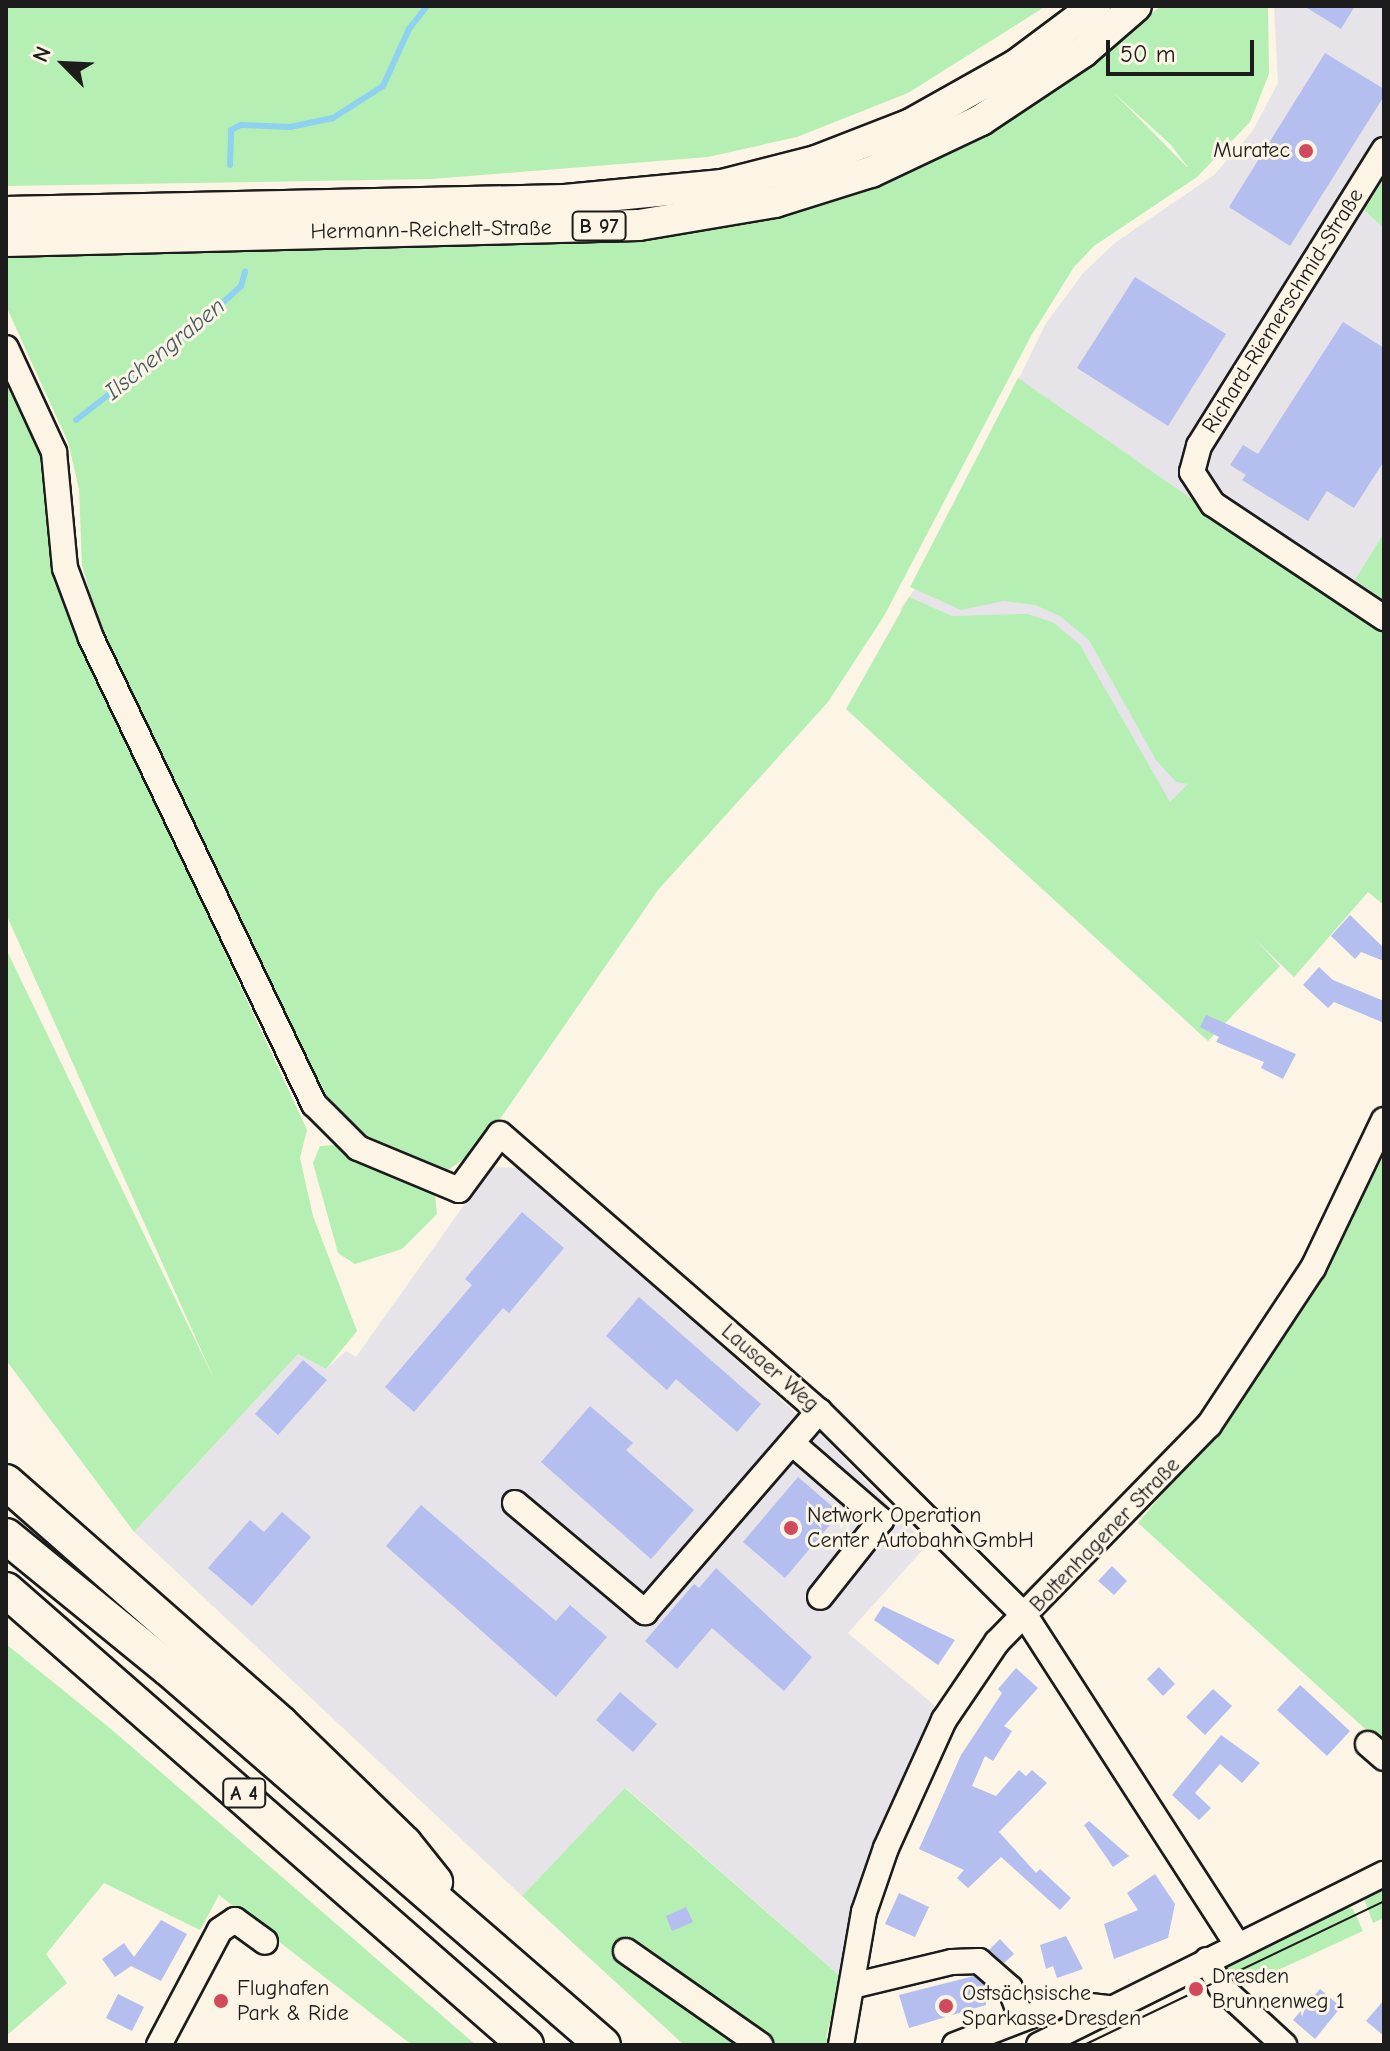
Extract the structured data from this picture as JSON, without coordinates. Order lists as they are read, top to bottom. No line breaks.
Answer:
{"streets":{"highway":["A 4"],"main road":["B 97","Hermann-Reichelt-Straße"],"street":["Richard-Riemerschmid-Straße","Lausaer Weg","Boltenhagener Straße"]},"crossings":[["Lausaer Weg","Boltenhagener Straße"]],"water":["Ilschengraben"],"places":["Muratec","Network Operation Center Autobahn GmbH","Dresden Brunnenweg 1","Flughafen Park & Ride","Ostsächsische Sparkasse Dresden"],"scale_bar":"50 m","north":"top left"}
